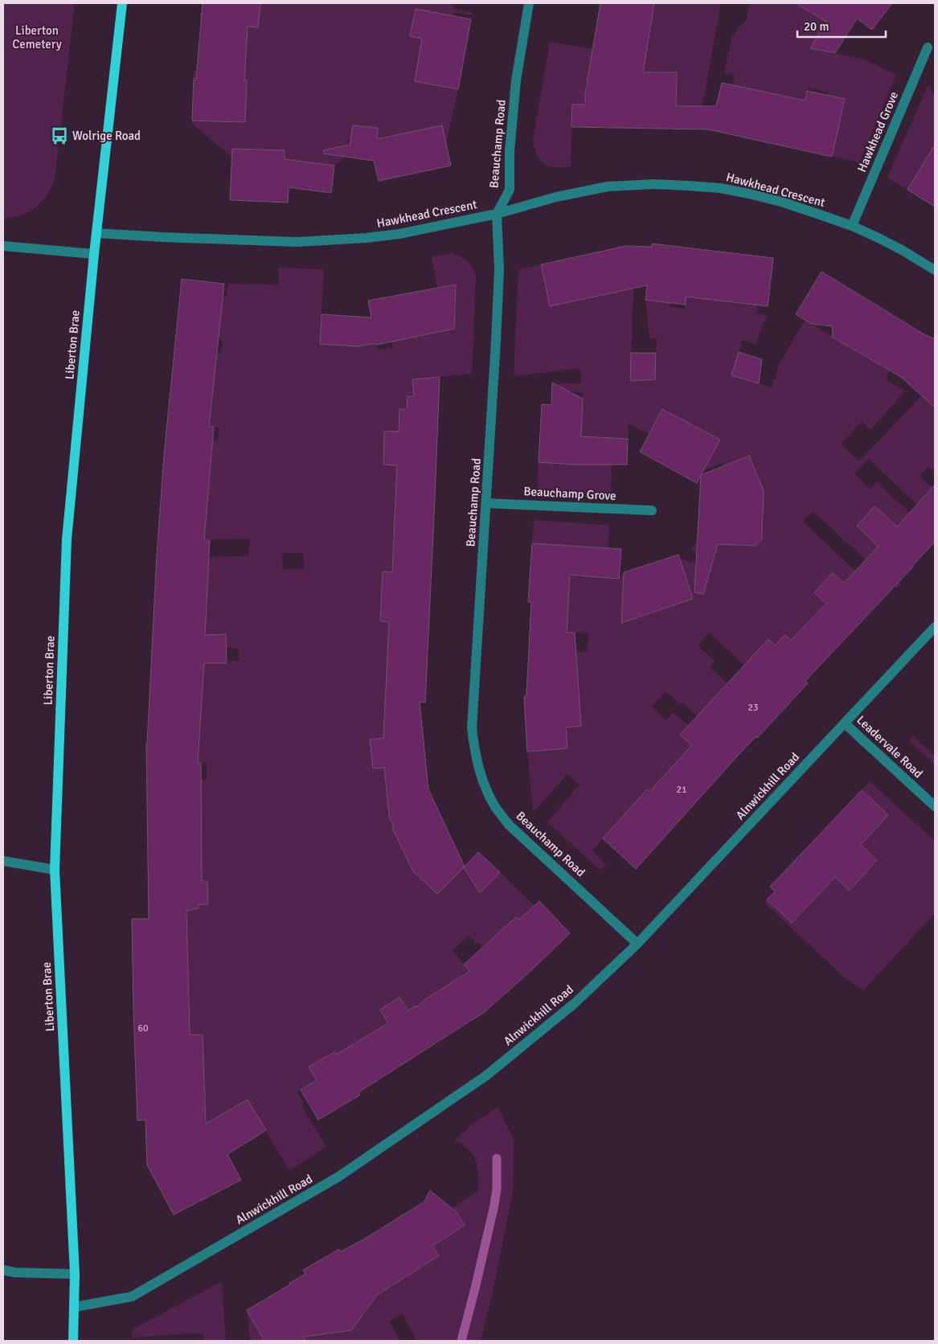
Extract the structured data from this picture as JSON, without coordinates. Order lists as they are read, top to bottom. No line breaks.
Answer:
{"streets":{"main road":["Liberton Brae"],"street":["Hawkhead Grove","Beauchamp Road","Hawkhead Crescent","Beauchamp Grove","Leadervale Road","Alnwickhill Road"]},"crossings":[["Hawkhead Grove","Hawkhead Crescent"],["Beauchamp Road","Hawkhead Crescent"],["Beauchamp Road","Beauchamp Grove"],["Beauchamp Road","Alnwickhill Road"],["Hawkhead Crescent","Liberton Brae"],["Liberton Brae","Alnwickhill Road"],["Leadervale Road","Alnwickhill Road"]],"parks":["Liberton Cemetery"],"places":{"bus stop":["Wolrige Road"]},"house_numbers":["23","21","60"],"scale_bar":"20 m"}
